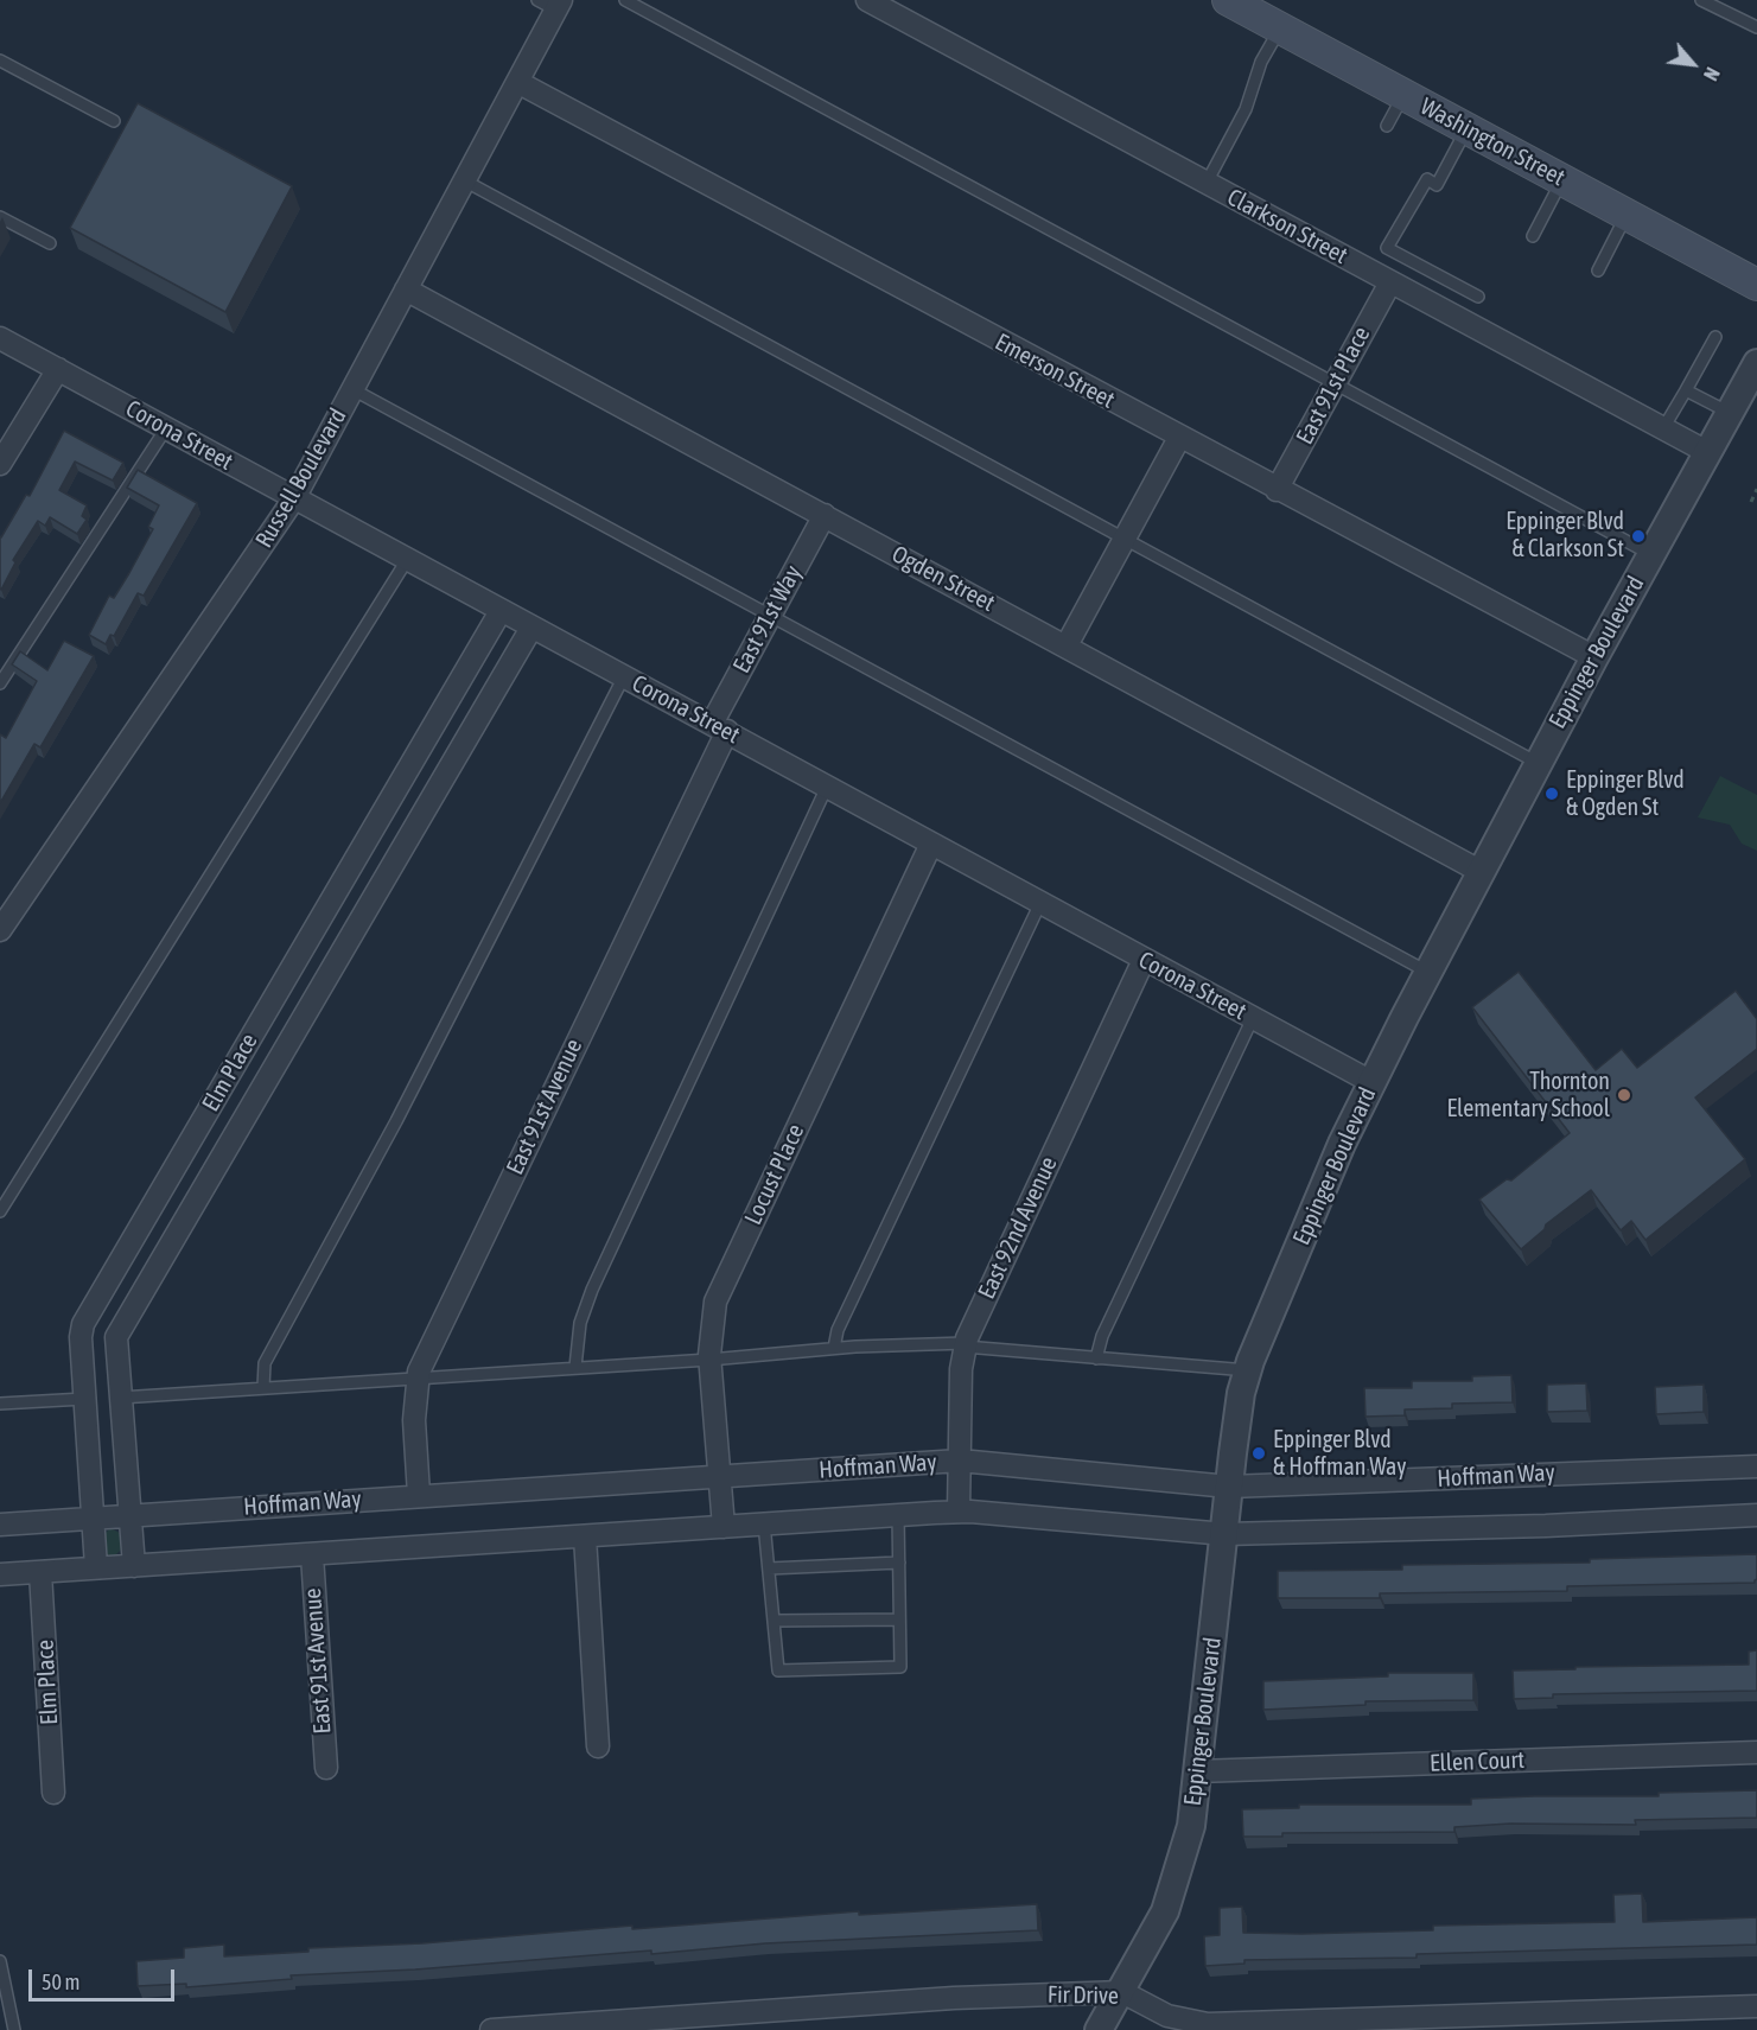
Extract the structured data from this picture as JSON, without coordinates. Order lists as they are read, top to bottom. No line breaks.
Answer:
{"streets":{"main road":["Washington Street"],"street":["Clarkson Street","Emerson Street","East 91st Place","Corona Street","Russell Boulevard","Ogden Street","East 91st Way","Eppinger Boulevard","Elm Place","East 91st Avenue","Locust Place","East 92nd Avenue","Hoffman Way","Ellen Court","Fir Drive"]},"crossings":[["Clarkson Street","East 91st Place"],["Clarkson Street","Eppinger Boulevard"],["Emerson Street","East 91st Place"],["Emerson Street","Russell Boulevard"],["Emerson Street","Eppinger Boulevard"],["Corona Street","Russell Boulevard"],["Corona Street","East 91st Way"],["Corona Street","Eppinger Boulevard"],["Corona Street","Elm Place"],["Corona Street","East 91st Avenue"],["Corona Street","Locust Place"],["Corona Street","East 92nd Avenue"],["Russell Boulevard","Ogden Street"],["Ogden Street","East 91st Way"],["Ogden Street","Eppinger Boulevard"],["East 91st Way","East 91st Avenue"],["Eppinger Boulevard","Hoffman Way"],["Eppinger Boulevard","Ellen Court"],["Eppinger Boulevard","Fir Drive"],["Elm Place","Hoffman Way"],["East 91st Avenue","Hoffman Way"],["Locust Place","Hoffman Way"],["East 92nd Avenue","Hoffman Way"]],"places":["Eppinger Blvd & Clarkson St","Eppinger Blvd & Ogden St","Thornton Elementary School","Eppinger Blvd & Hoffman Way"],"scale_bar":"50 m","north":"bottom right"}
